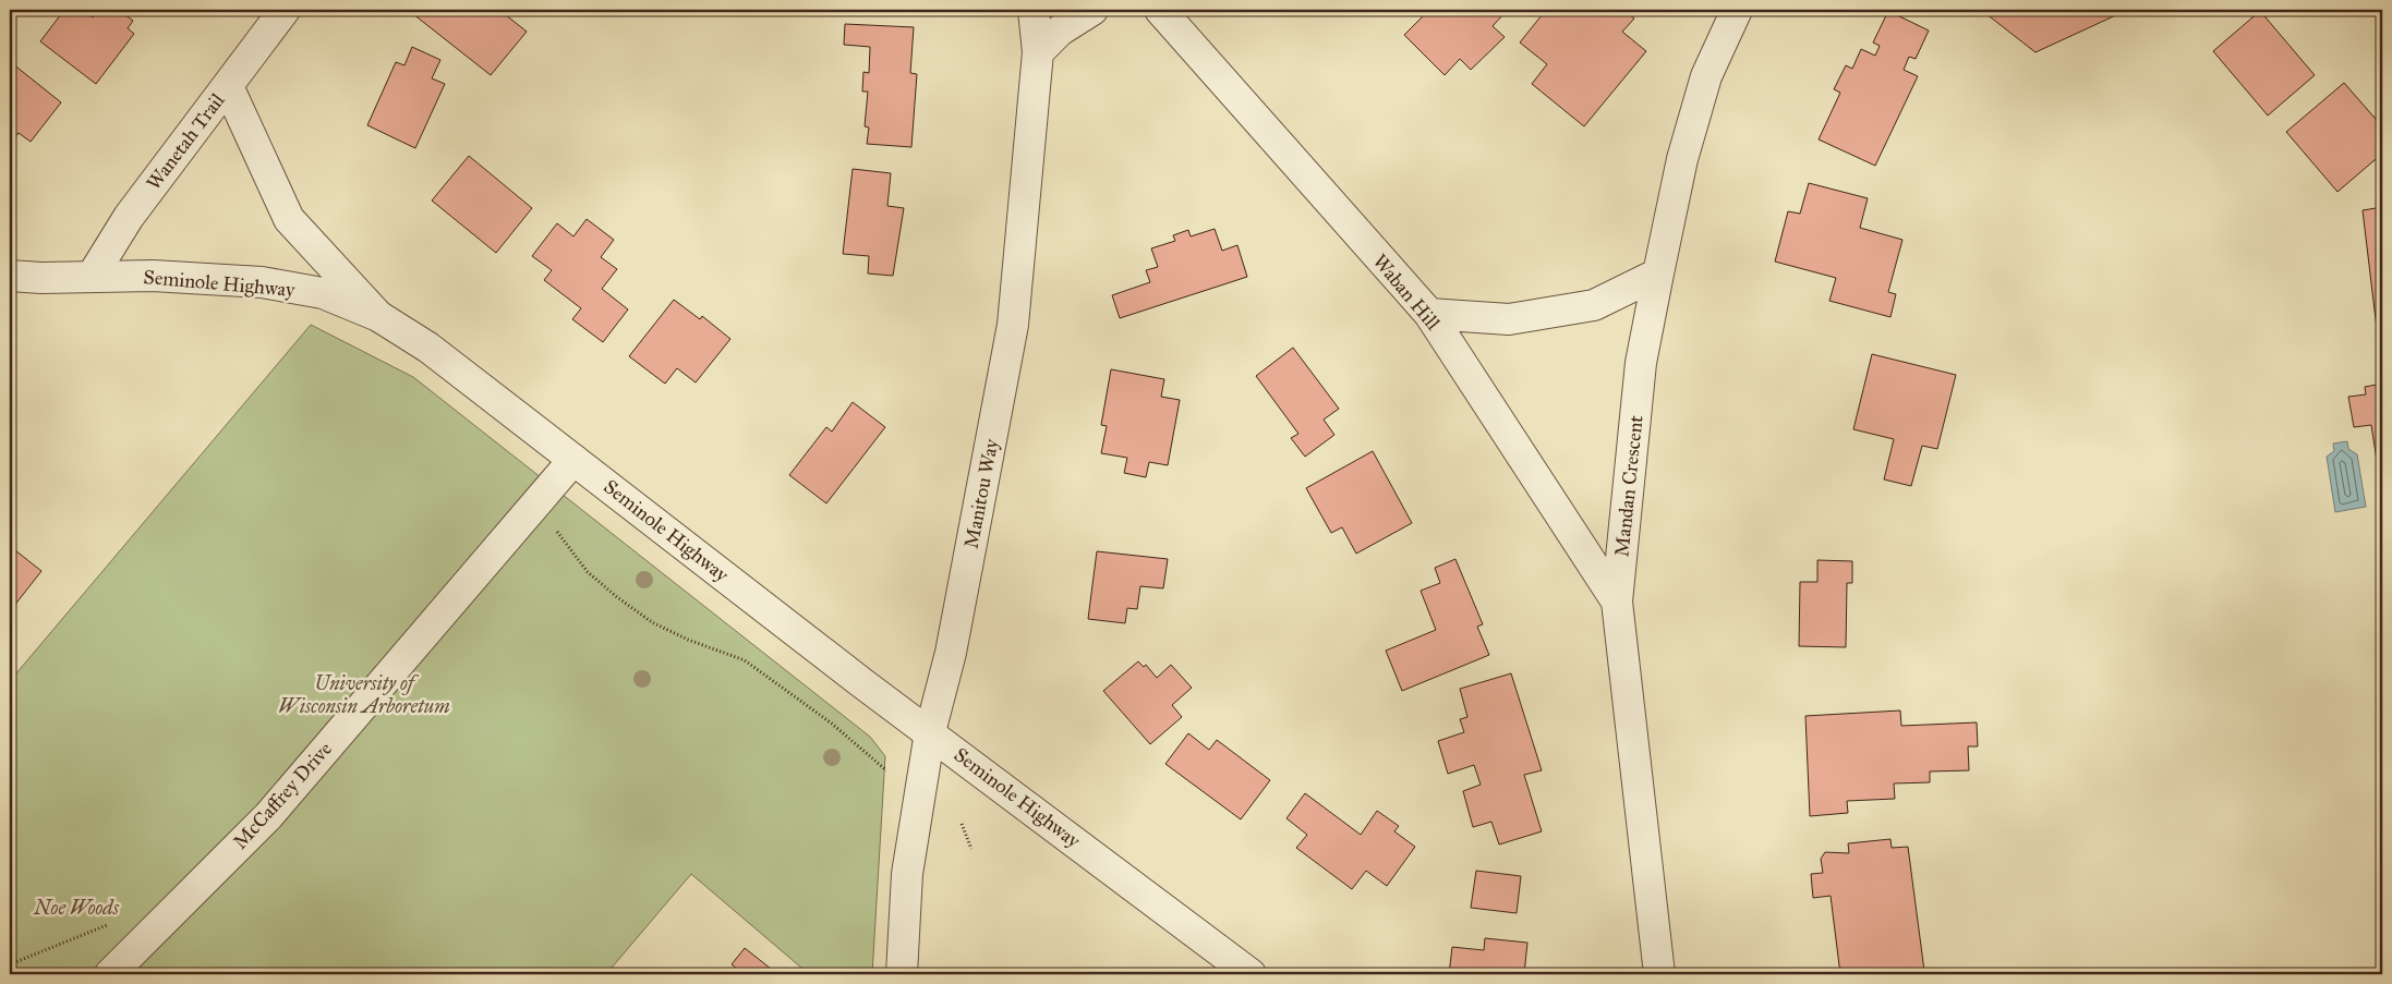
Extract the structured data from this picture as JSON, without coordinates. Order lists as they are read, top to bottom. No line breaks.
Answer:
{"streets":{"street":["Wanetah Trail","Seminole Highway","Waban Hill","Mandan Crescent","Manitou Way","McCaffrey Drive"]},"crossings":[["Wanetah Trail","Seminole Highway"],["Seminole Highway","Manitou Way"],["Seminole Highway","McCaffrey Drive"],["Waban Hill","Mandan Crescent"]],"parks":["University of Wisconsin Arboretum","Noe Woods"]}
